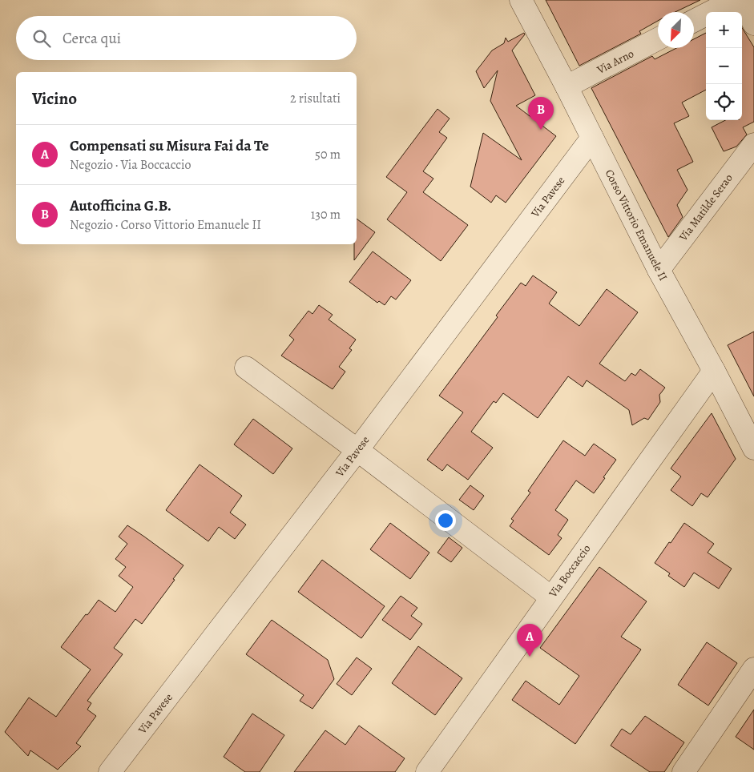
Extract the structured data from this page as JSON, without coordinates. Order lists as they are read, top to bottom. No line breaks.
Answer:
{"streets":{"street":["Via Arno","Via Pavese","Via Matilde Serao","Corso Vittorio Emanuele II","Via Boccaccio"]},"crossings":[["Via Arno","Corso Vittorio Emanuele II"],["Via Pavese","Corso Vittorio Emanuele II"],["Via Matilde Serao","Corso Vittorio Emanuele II"],["Corso Vittorio Emanuele II","Via Boccaccio"]],"north":"bottom left","page":{"map_buttons":["+","−"],"search":"Cerca qui","heading":["Vicino","2 risultati"],"pins":["B","A"],"list":[{"mark":"A","name":"Compensati su Misura Fai da Te","note":"Negozio · Via Boccaccio","value":"50 m"},{"mark":"B","name":"Autofficina G.B.","note":"Negozio · Corso Vittorio Emanuele II","value":"130 m"}]}}
